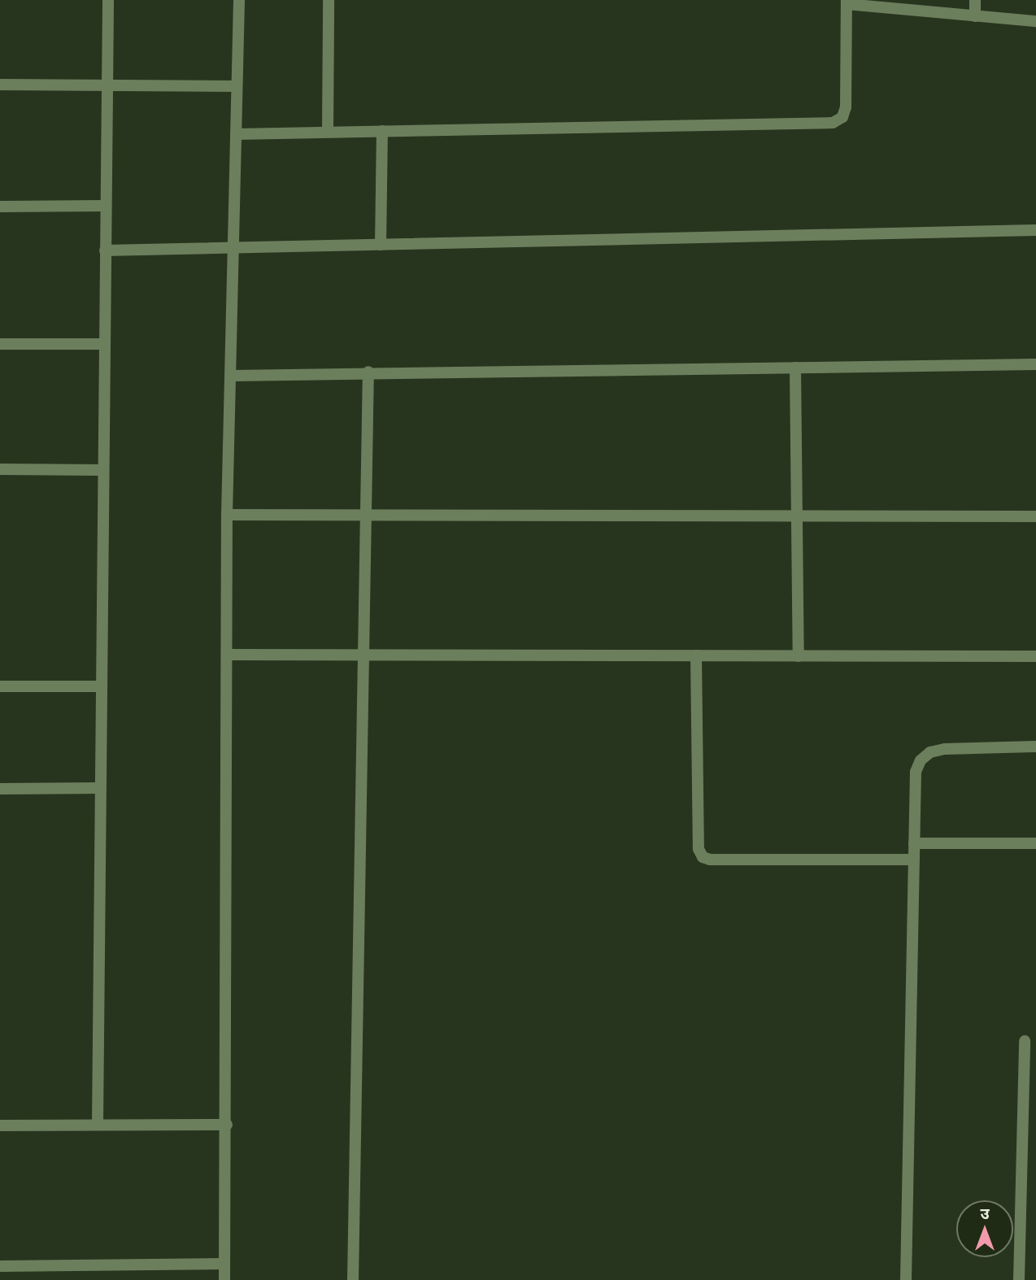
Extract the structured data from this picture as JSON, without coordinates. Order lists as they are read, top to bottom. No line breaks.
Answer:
{"north":"top"}
